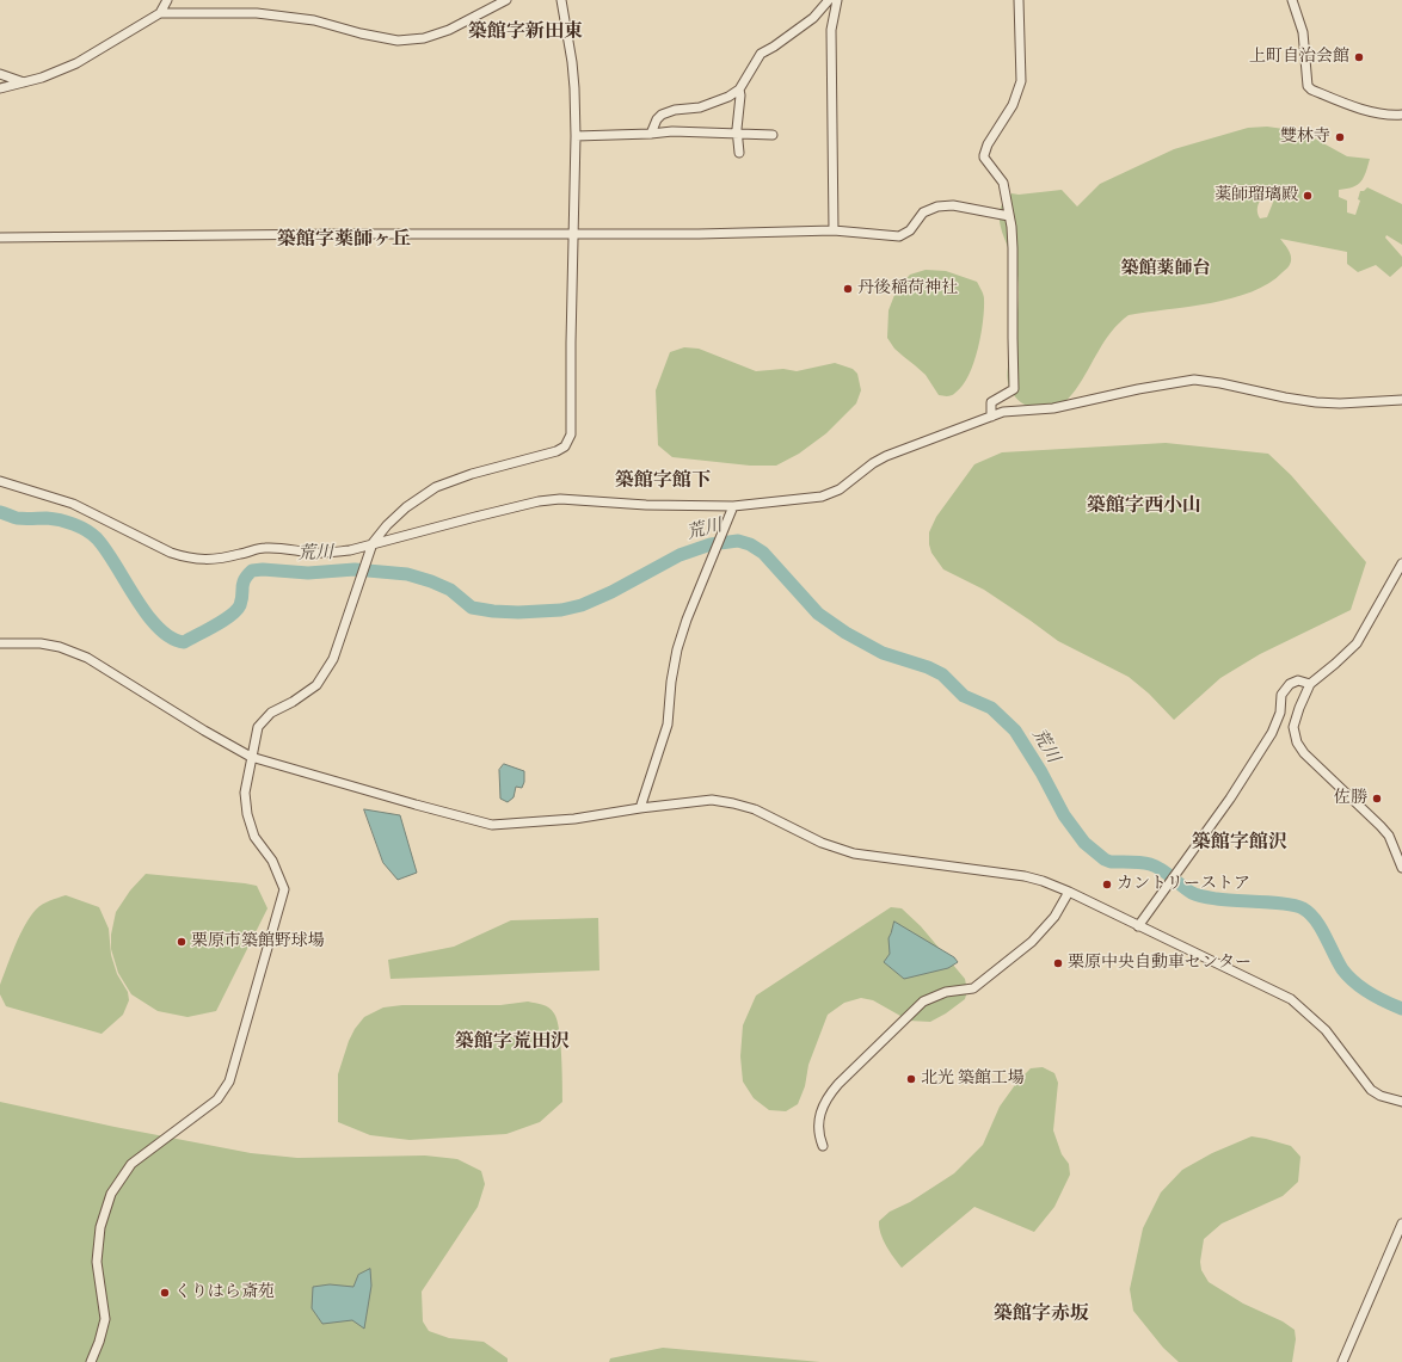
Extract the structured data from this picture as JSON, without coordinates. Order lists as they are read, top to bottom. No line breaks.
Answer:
{"districts":["築館字新田東","築館字薬師ヶ丘","築館薬師台","築館字館下","築館字西小山","築館字館沢","築館字荒田沢","築館字赤坂"],"water":["荒川"],"places":["上町自治会館","雙林寺","薬師瑠璃殿","丹後稲荷神社","佐勝","カントリーストア","栗原市築館野球場","栗原中央自動車センター","北光 築館工場","くりはら斎苑"]}
